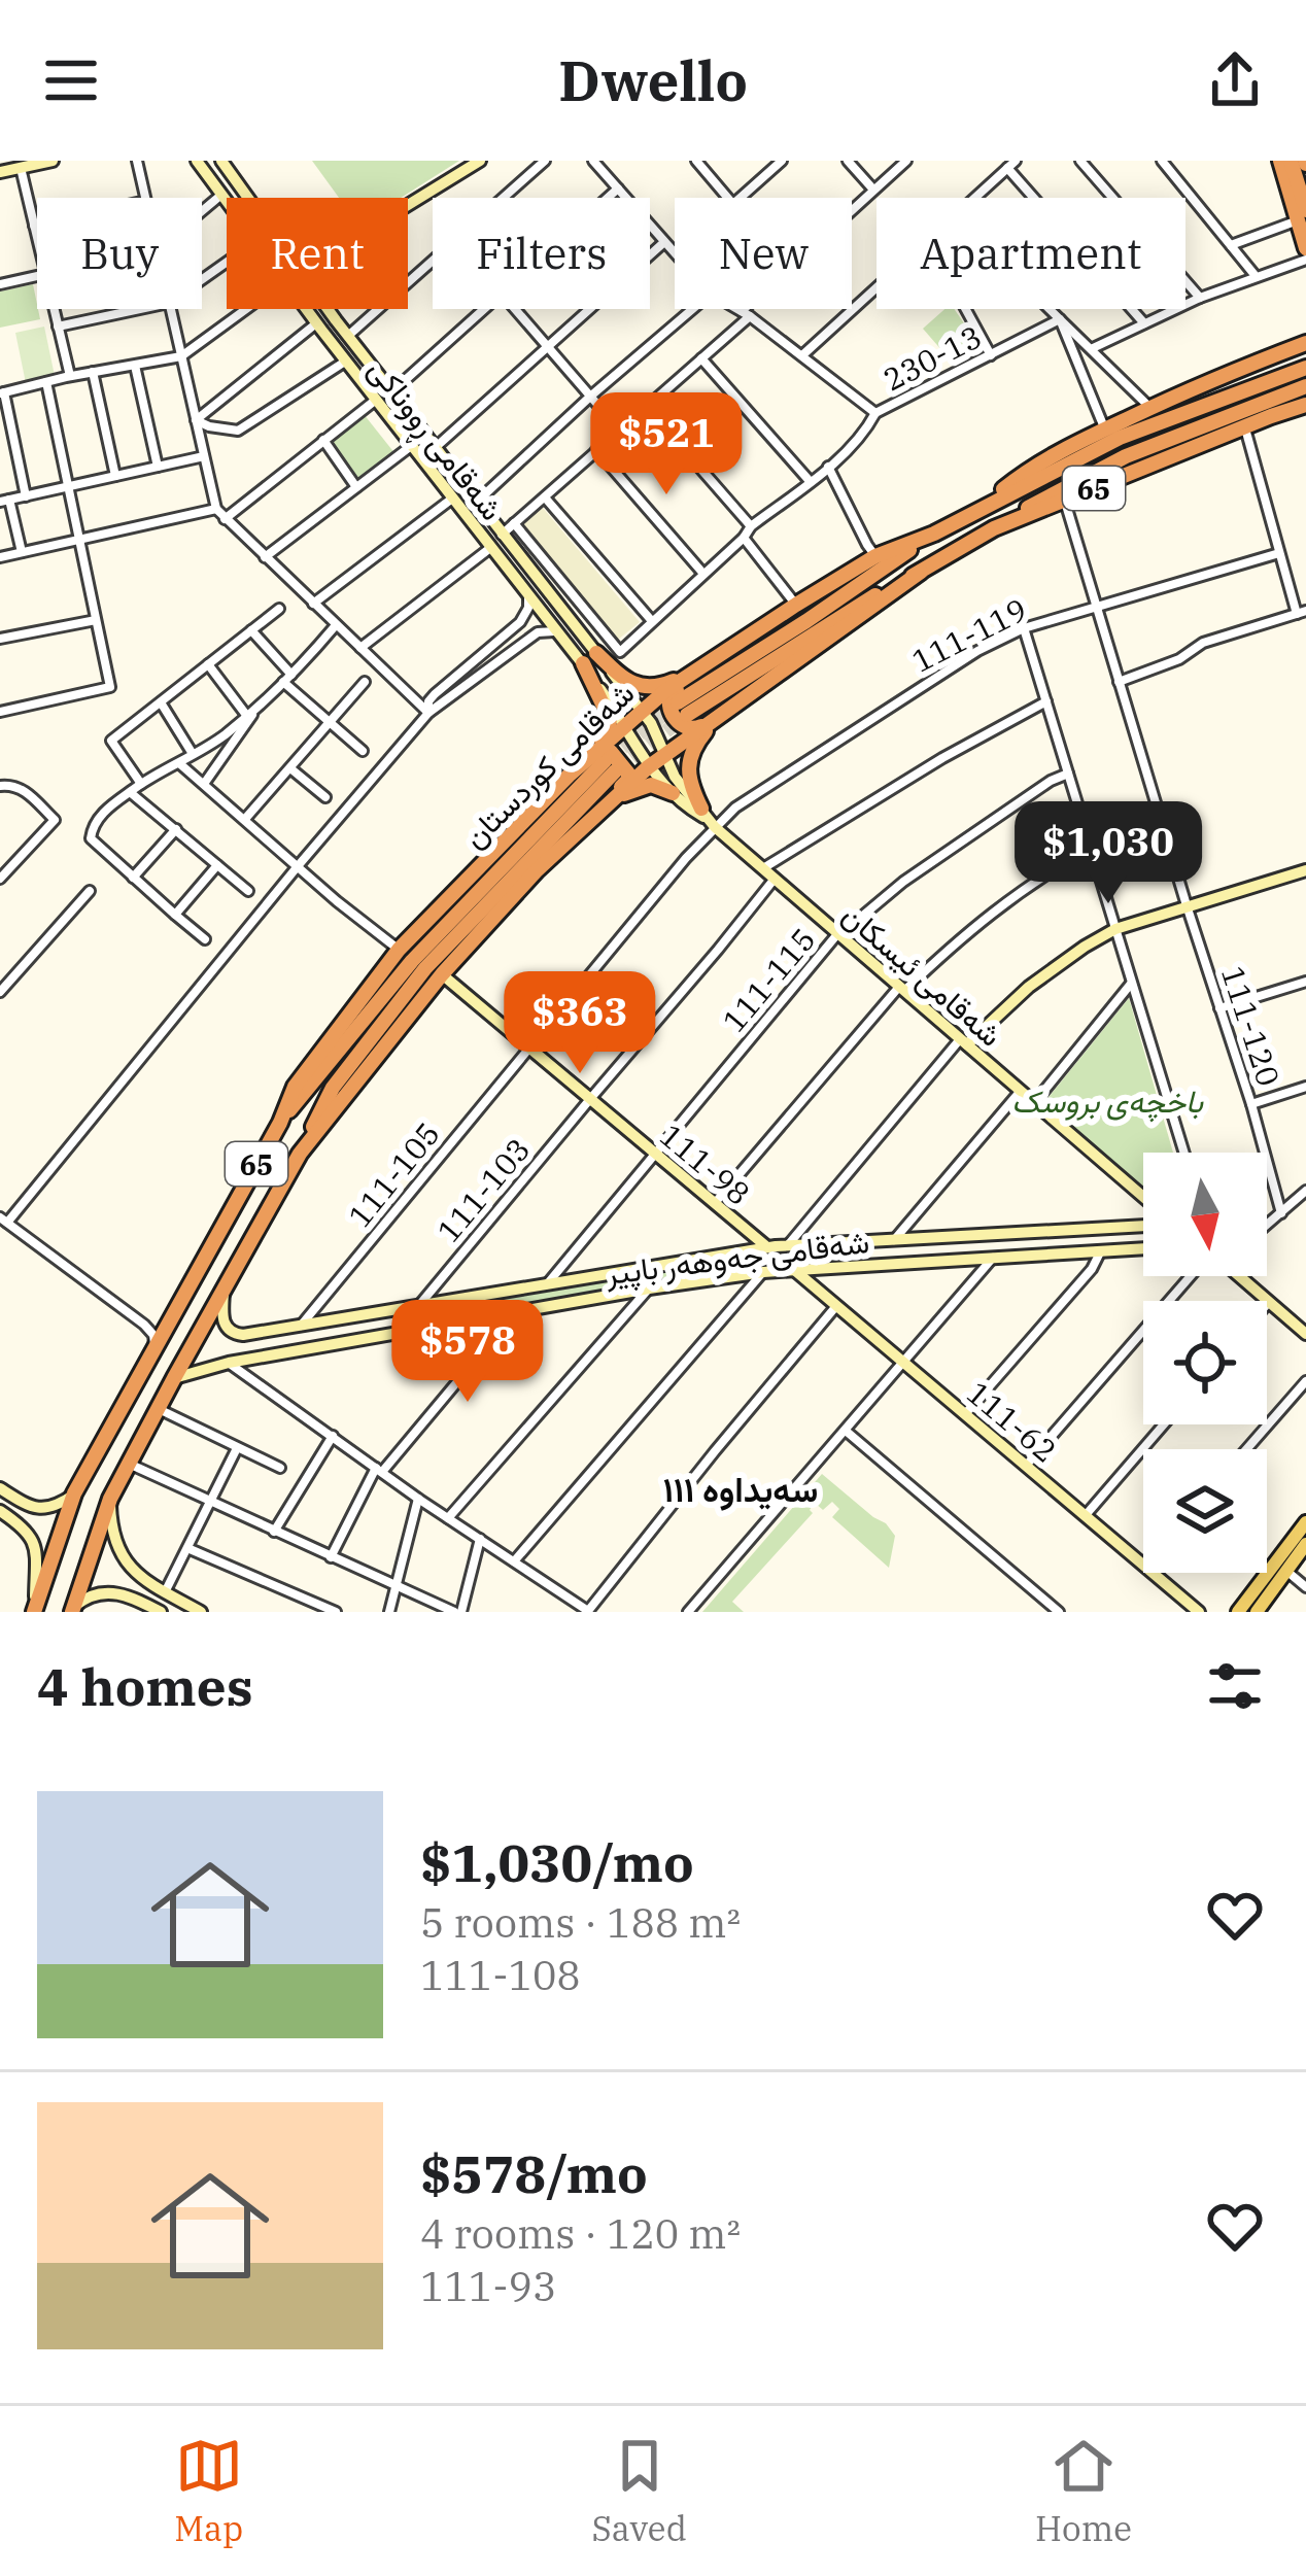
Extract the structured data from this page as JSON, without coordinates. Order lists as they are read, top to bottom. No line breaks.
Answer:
{"streets":{"highway":["65","شەقامی کوردستان"],"main road":["شەقامی ڕووناکی","شەقامی ئیسکان","111-98","شەقامی جەوهەر باپیر","111-62"],"street":["230-13","111-119","111-115","111-120","111-105","111-103"]},"crossings":[["شەقامی ڕووناکی","شەقامی کوردستان"],["شەقامی ڕووناکی","شەقامی ئیسکان"],["111-119","شەقامی ئیسکان"],["111-119","111-120"],["111-119","111-105"],["شەقامی کوردستان","شەقامی ئیسکان"],["شەقامی کوردستان","111-120"],["شەقامی کوردستان","111-98"],["شەقامی کوردستان","شەقامی جەوهەر باپیر"],["شەقامی ئیسکان","111-115"],["شەقامی ئیسکان","111-105"],["شەقامی ئیسکان","111-103"],["111-115","111-98"],["111-115","شەقامی جەوهەر باپیر"],["111-98","111-105"],["111-98","111-103"],["111-98","شەقامی جەوهەر باپیر"],["111-105","شەقامی جەوهەر باپیر"],["111-103","شەقامی جەوهەر باپیر"],["شەقامی جەوهەر باپیر","111-62"]],"districts":["سەیداوە ١١١"],"parks":["باخچەی بروسک"],"north":"bottom","page":{"header":"Dwello","chip":["Buy","Rent","Filters","New","Apartment"],"price":["$521","$1,030","$363","$578"],"heading":"4 homes","list":[{"name":"$1,030/mo","note":"5 rooms · 188 m² · 111-108"},{"name":"$578/mo","note":"4 rooms · 120 m² · 111-93"}],"tabs":["Map","Saved","Home"]}}
